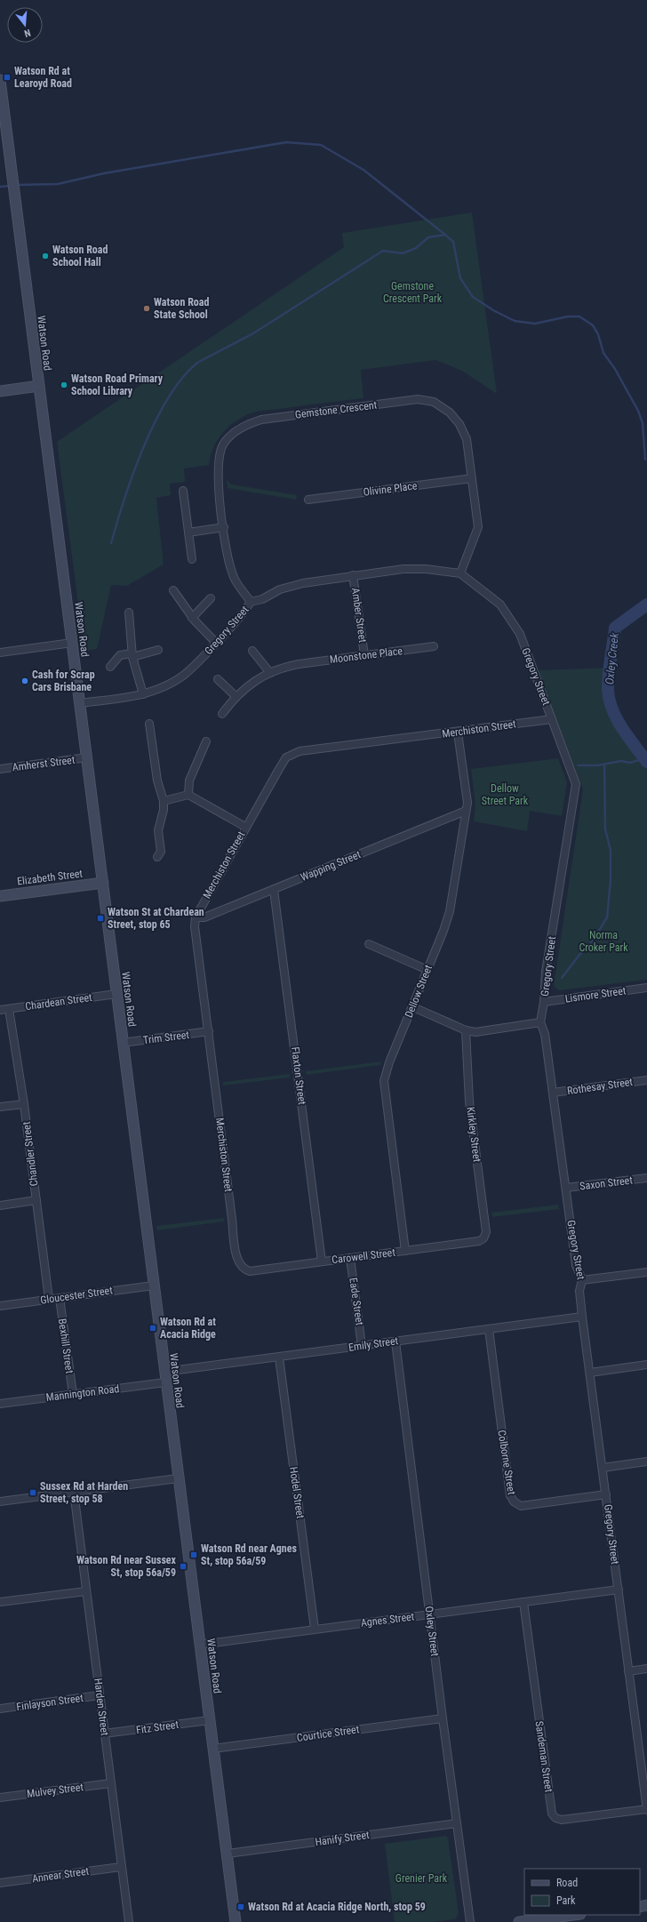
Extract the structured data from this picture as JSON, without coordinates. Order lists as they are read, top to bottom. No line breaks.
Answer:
{"streets":{"street":["Watson Road","Gemstone Crescent","Olivine Place","Amber Street","Gregory Street","Moonstone Place","Merchiston Street","Amherst Street","Wapping Street","Elizabeth Street","Dellow Street","Lismore Street","Chardean Street","Trim Street","Flaxton Street","Rothesay Street","Kirkley Street","Chandler Street","Saxon Street","Carowell Street","Gloucester Street","Eade Street","Emily Street","Bexhill Street","Mannington Road","Colborne Street","Hodel Street","Agnes Street","Oxley Street","Finlayson Street","Harden Street","Fitz Street","Courtice Street","Sandeman Street","Mulvey Street","Hanify Street","Annear Street"]},"crossings":[["Watson Road","Gregory Street"],["Watson Road","Amherst Street"],["Watson Road","Elizabeth Street"],["Watson Road","Chardean Street"],["Watson Road","Trim Street"],["Watson Road","Gloucester Street"],["Watson Road","Emily Street"],["Watson Road","Mannington Road"],["Watson Road","Agnes Street"],["Watson Road","Fitz Street"],["Watson Road","Courtice Street"],["Watson Road","Hanify Street"],["Gemstone Crescent","Olivine Place"],["Gemstone Crescent","Gregory Street"],["Amber Street","Gregory Street"],["Amber Street","Moonstone Place"],["Gregory Street","Merchiston Street"],["Gregory Street","Lismore Street"],["Gregory Street","Rothesay Street"],["Gregory Street","Saxon Street"],["Gregory Street","Emily Street"],["Gregory Street","Colborne Street"],["Gregory Street","Agnes Street"],["Gregory Street","Sandeman Street"],["Merchiston Street","Wapping Street"],["Merchiston Street","Dellow Street"],["Merchiston Street","Trim Street"],["Merchiston Street","Carowell Street"],["Wapping Street","Dellow Street"],["Wapping Street","Flaxton Street"],["Dellow Street","Carowell Street"],["Chardean Street","Chandler Street"],["Flaxton Street","Carowell Street"],["Kirkley Street","Carowell Street"],["Chandler Street","Gloucester Street"],["Carowell Street","Eade Street"],["Gloucester Street","Bexhill Street"],["Eade Street","Emily Street"],["Emily Street","Colborne Street"],["Emily Street","Hodel Street"],["Emily Street","Oxley Street"],["Bexhill Street","Mannington Road"],["Hodel Street","Agnes Street"],["Agnes Street","Oxley Street"],["Agnes Street","Sandeman Street"],["Oxley Street","Courtice Street"],["Oxley Street","Hanify Street"],["Finlayson Street","Harden Street"],["Harden Street","Fitz Street"],["Harden Street","Mulvey Street"],["Harden Street","Annear Street"]],"water":["Oxley Creek"],"parks":["Gemstone Crescent Park","Dellow Street Park","Norma Croker Park","Grenier Park"],"places":{"transit":["Watson Rd at Learoyd Road","Watson St at Chardean Street, stop 65","Watson Rd at Acacia Ridge","Sussex Rd at Harden Street, stop 58","Watson Rd near Agnes St, stop 56a/59","Watson Rd near Sussex St, stop 56a/59","Watson Rd at Acacia Ridge North, stop 59"],"other":["Watson Road School Hall","Watson Road State School","Watson Road Primary School Library","Cash for Scrap Cars Brisbane"]},"legend":["Road","Park"],"north":"bottom"}
